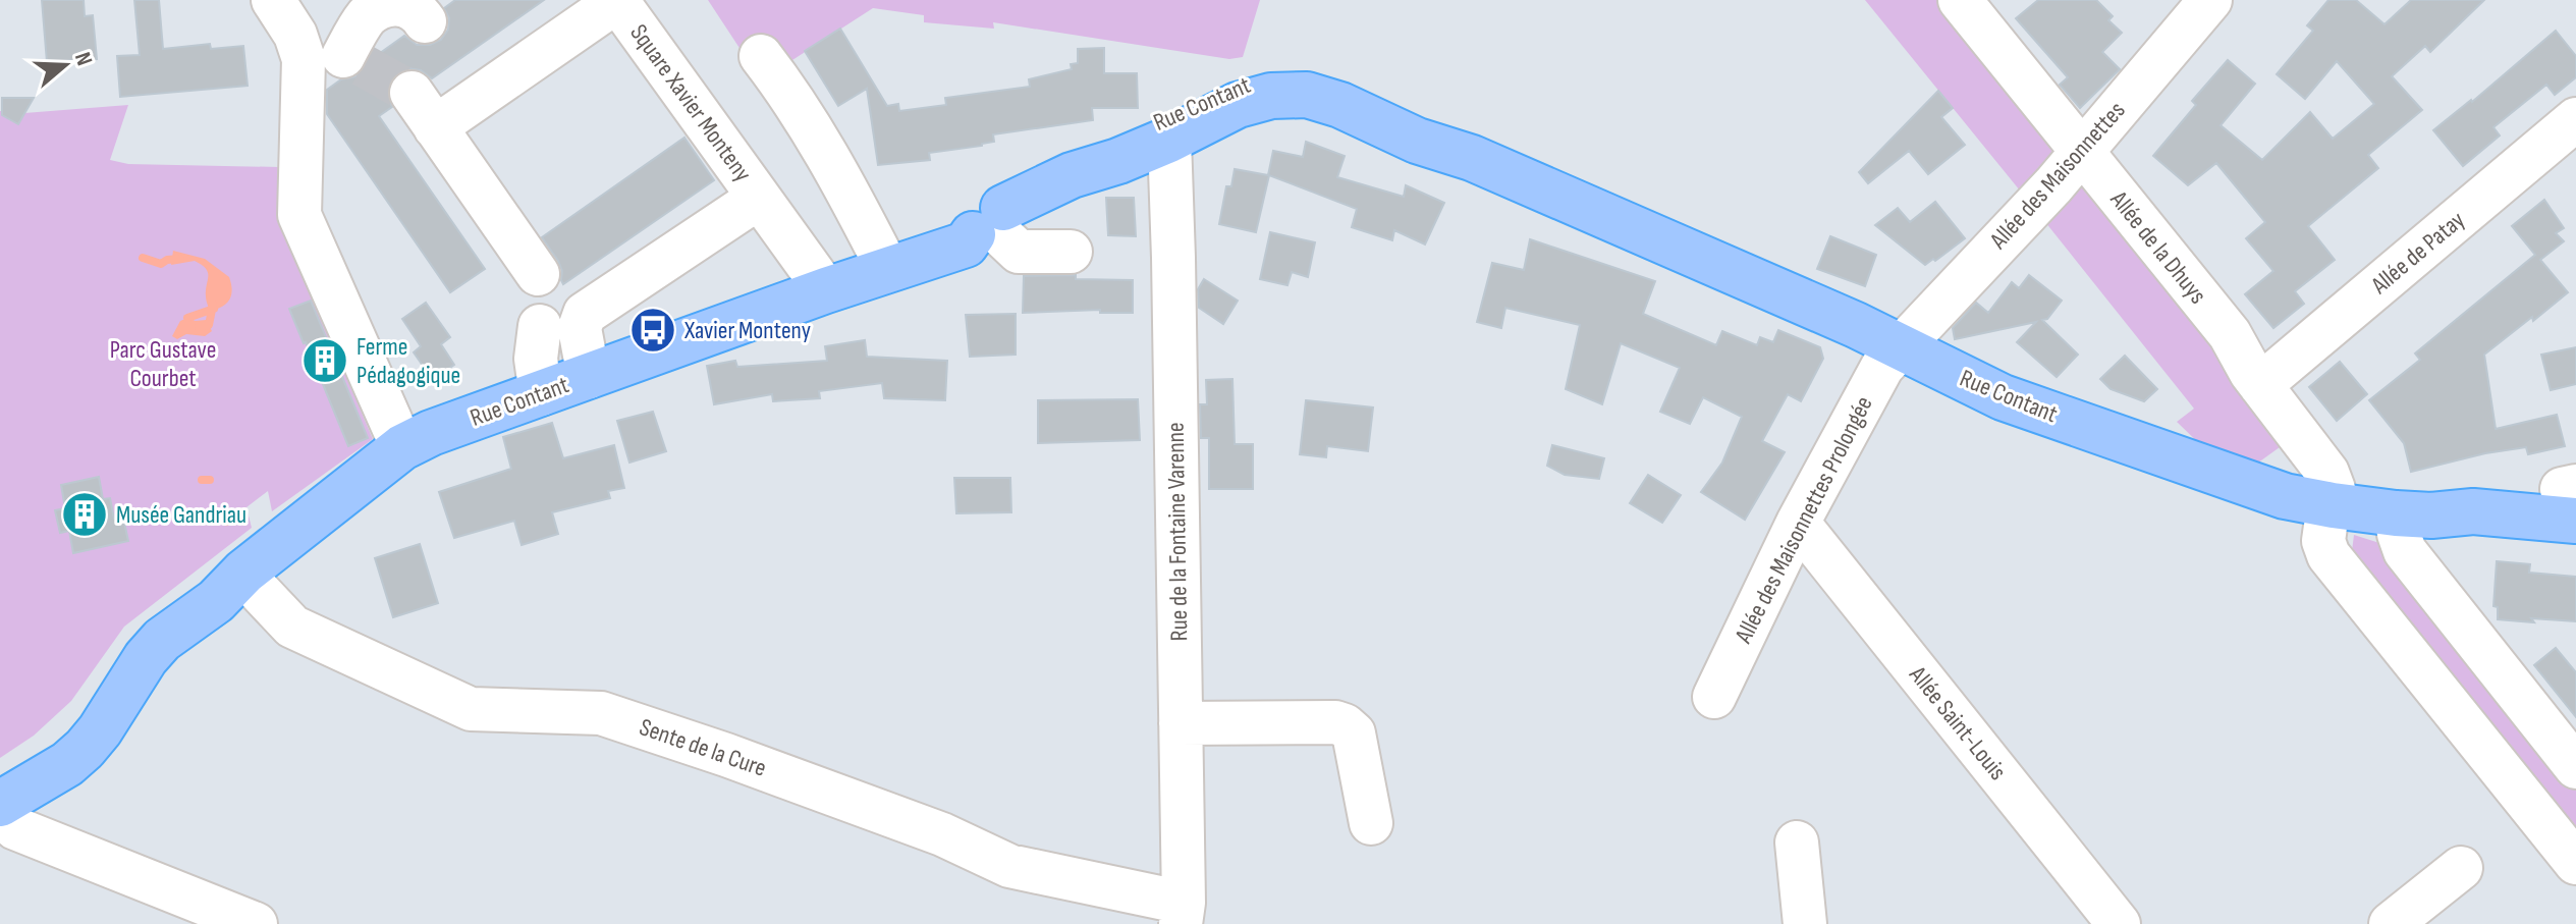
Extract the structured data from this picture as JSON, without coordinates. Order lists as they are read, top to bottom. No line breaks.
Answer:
{"streets":{"main road":["Rue Contant"],"street":["Square Xavier Monteny","Allée des Maisonnettes","Allée de la Dhuys","Allée de Patay","Allée des Maisonnettes Prolongée","Rue de la Fontaine Varenne","Allée Saint-Louis","Sente de la Cure"]},"crossings":[["Square Xavier Monteny","Rue Contant"],["Rue Contant","Allée des Maisonnettes"],["Rue Contant","Allée de la Dhuys"],["Rue Contant","Allée des Maisonnettes Prolongée"],["Rue Contant","Rue de la Fontaine Varenne"],["Rue Contant","Sente de la Cure"],["Allée des Maisonnettes","Allée de la Dhuys"],["Allée des Maisonnettes","Allée des Maisonnettes Prolongée"],["Allée de la Dhuys","Allée de Patay"],["Allée des Maisonnettes Prolongée","Allée Saint-Louis"],["Rue de la Fontaine Varenne","Sente de la Cure"]],"parks":["Parc Gustave Courbet"],"places":{"bus stop":["Xavier Monteny"],"building":["Ferme Pédagogique","Musée Gandriau"]},"north":"right"}
